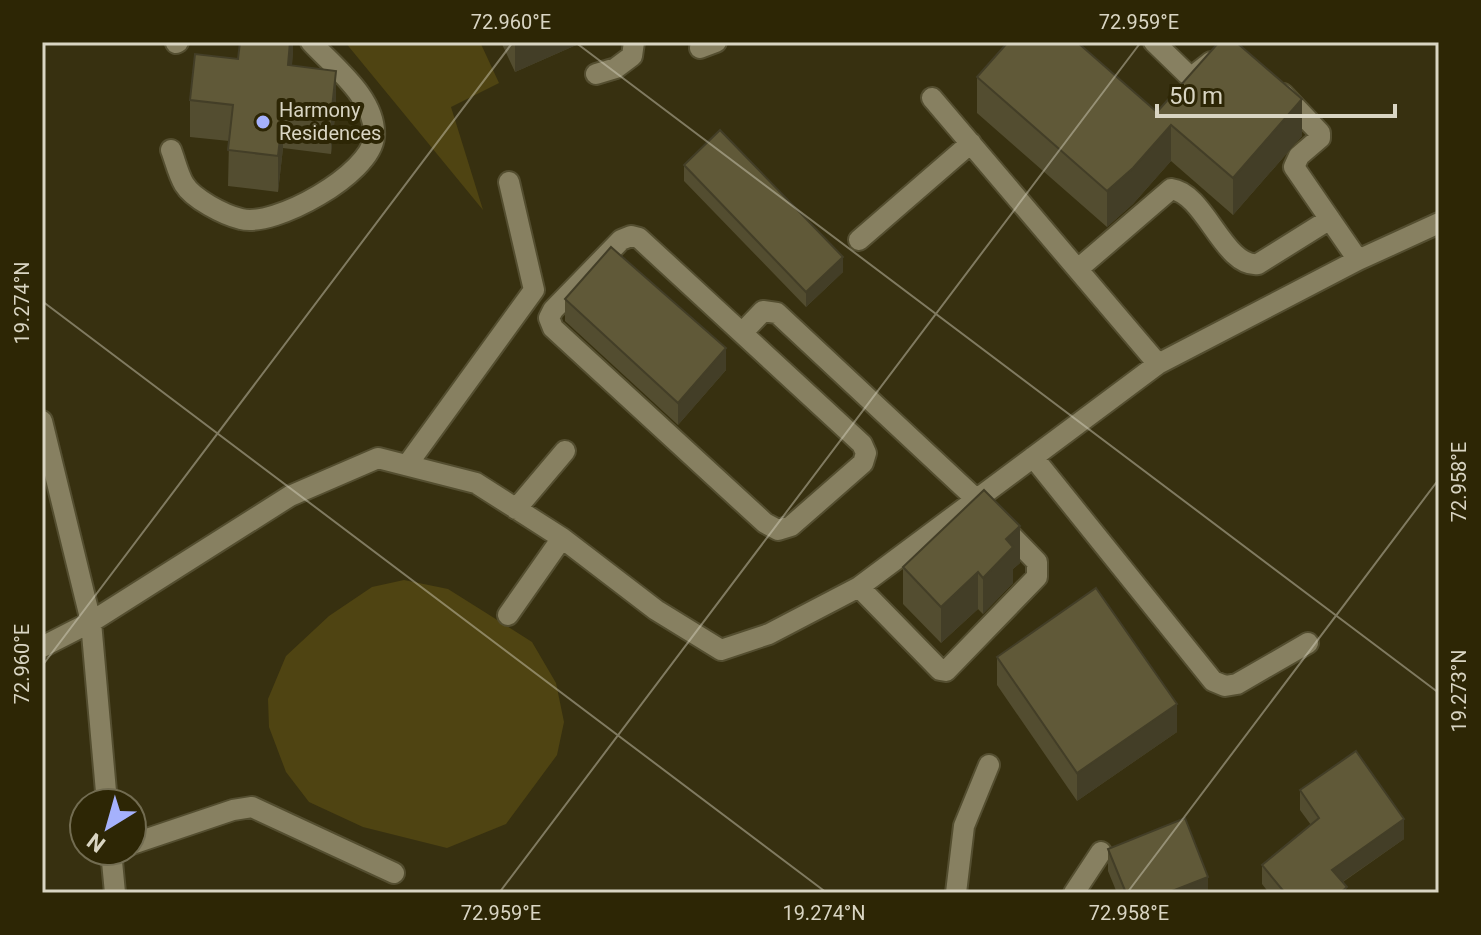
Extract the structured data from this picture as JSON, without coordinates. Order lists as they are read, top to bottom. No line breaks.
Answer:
{"places":["Harmony Residences"],"scale_bar":"50 m","north":"bottom left","coordinates":["72.960°E","72.959°E","19.274°N","72.958°E","19.273°N"]}
